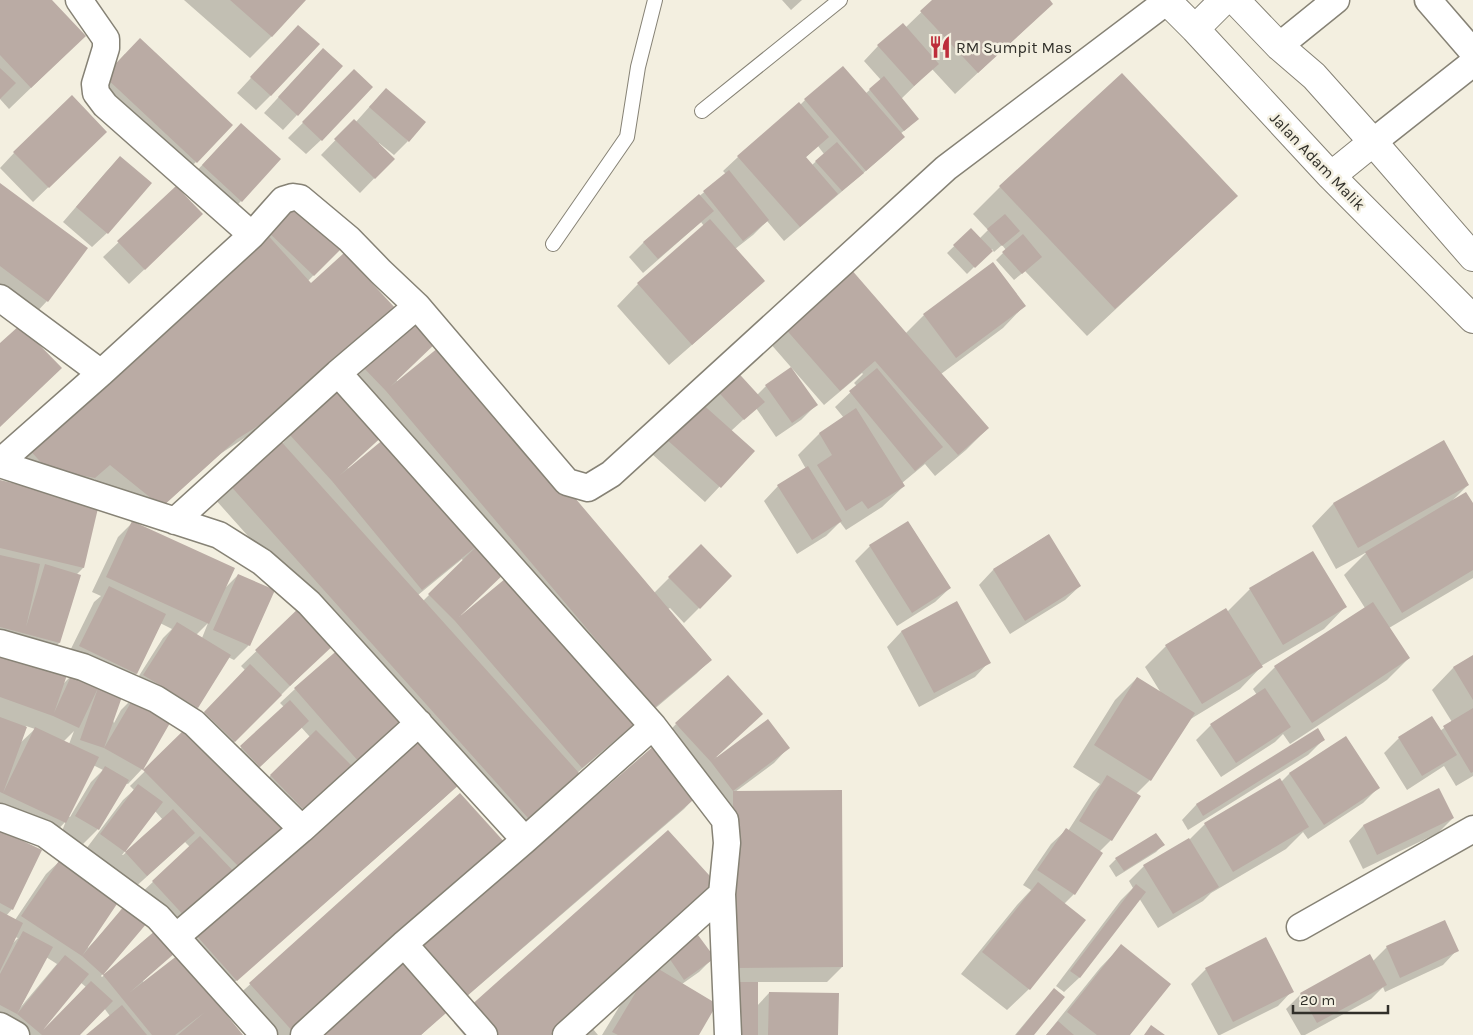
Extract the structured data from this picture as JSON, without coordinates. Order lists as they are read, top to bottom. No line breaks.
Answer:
{"streets":{"main road":["Jalan Adam Malik"]},"places":{"restaurant":["RM Sumpit Mas"]},"scale_bar":"20 m"}
